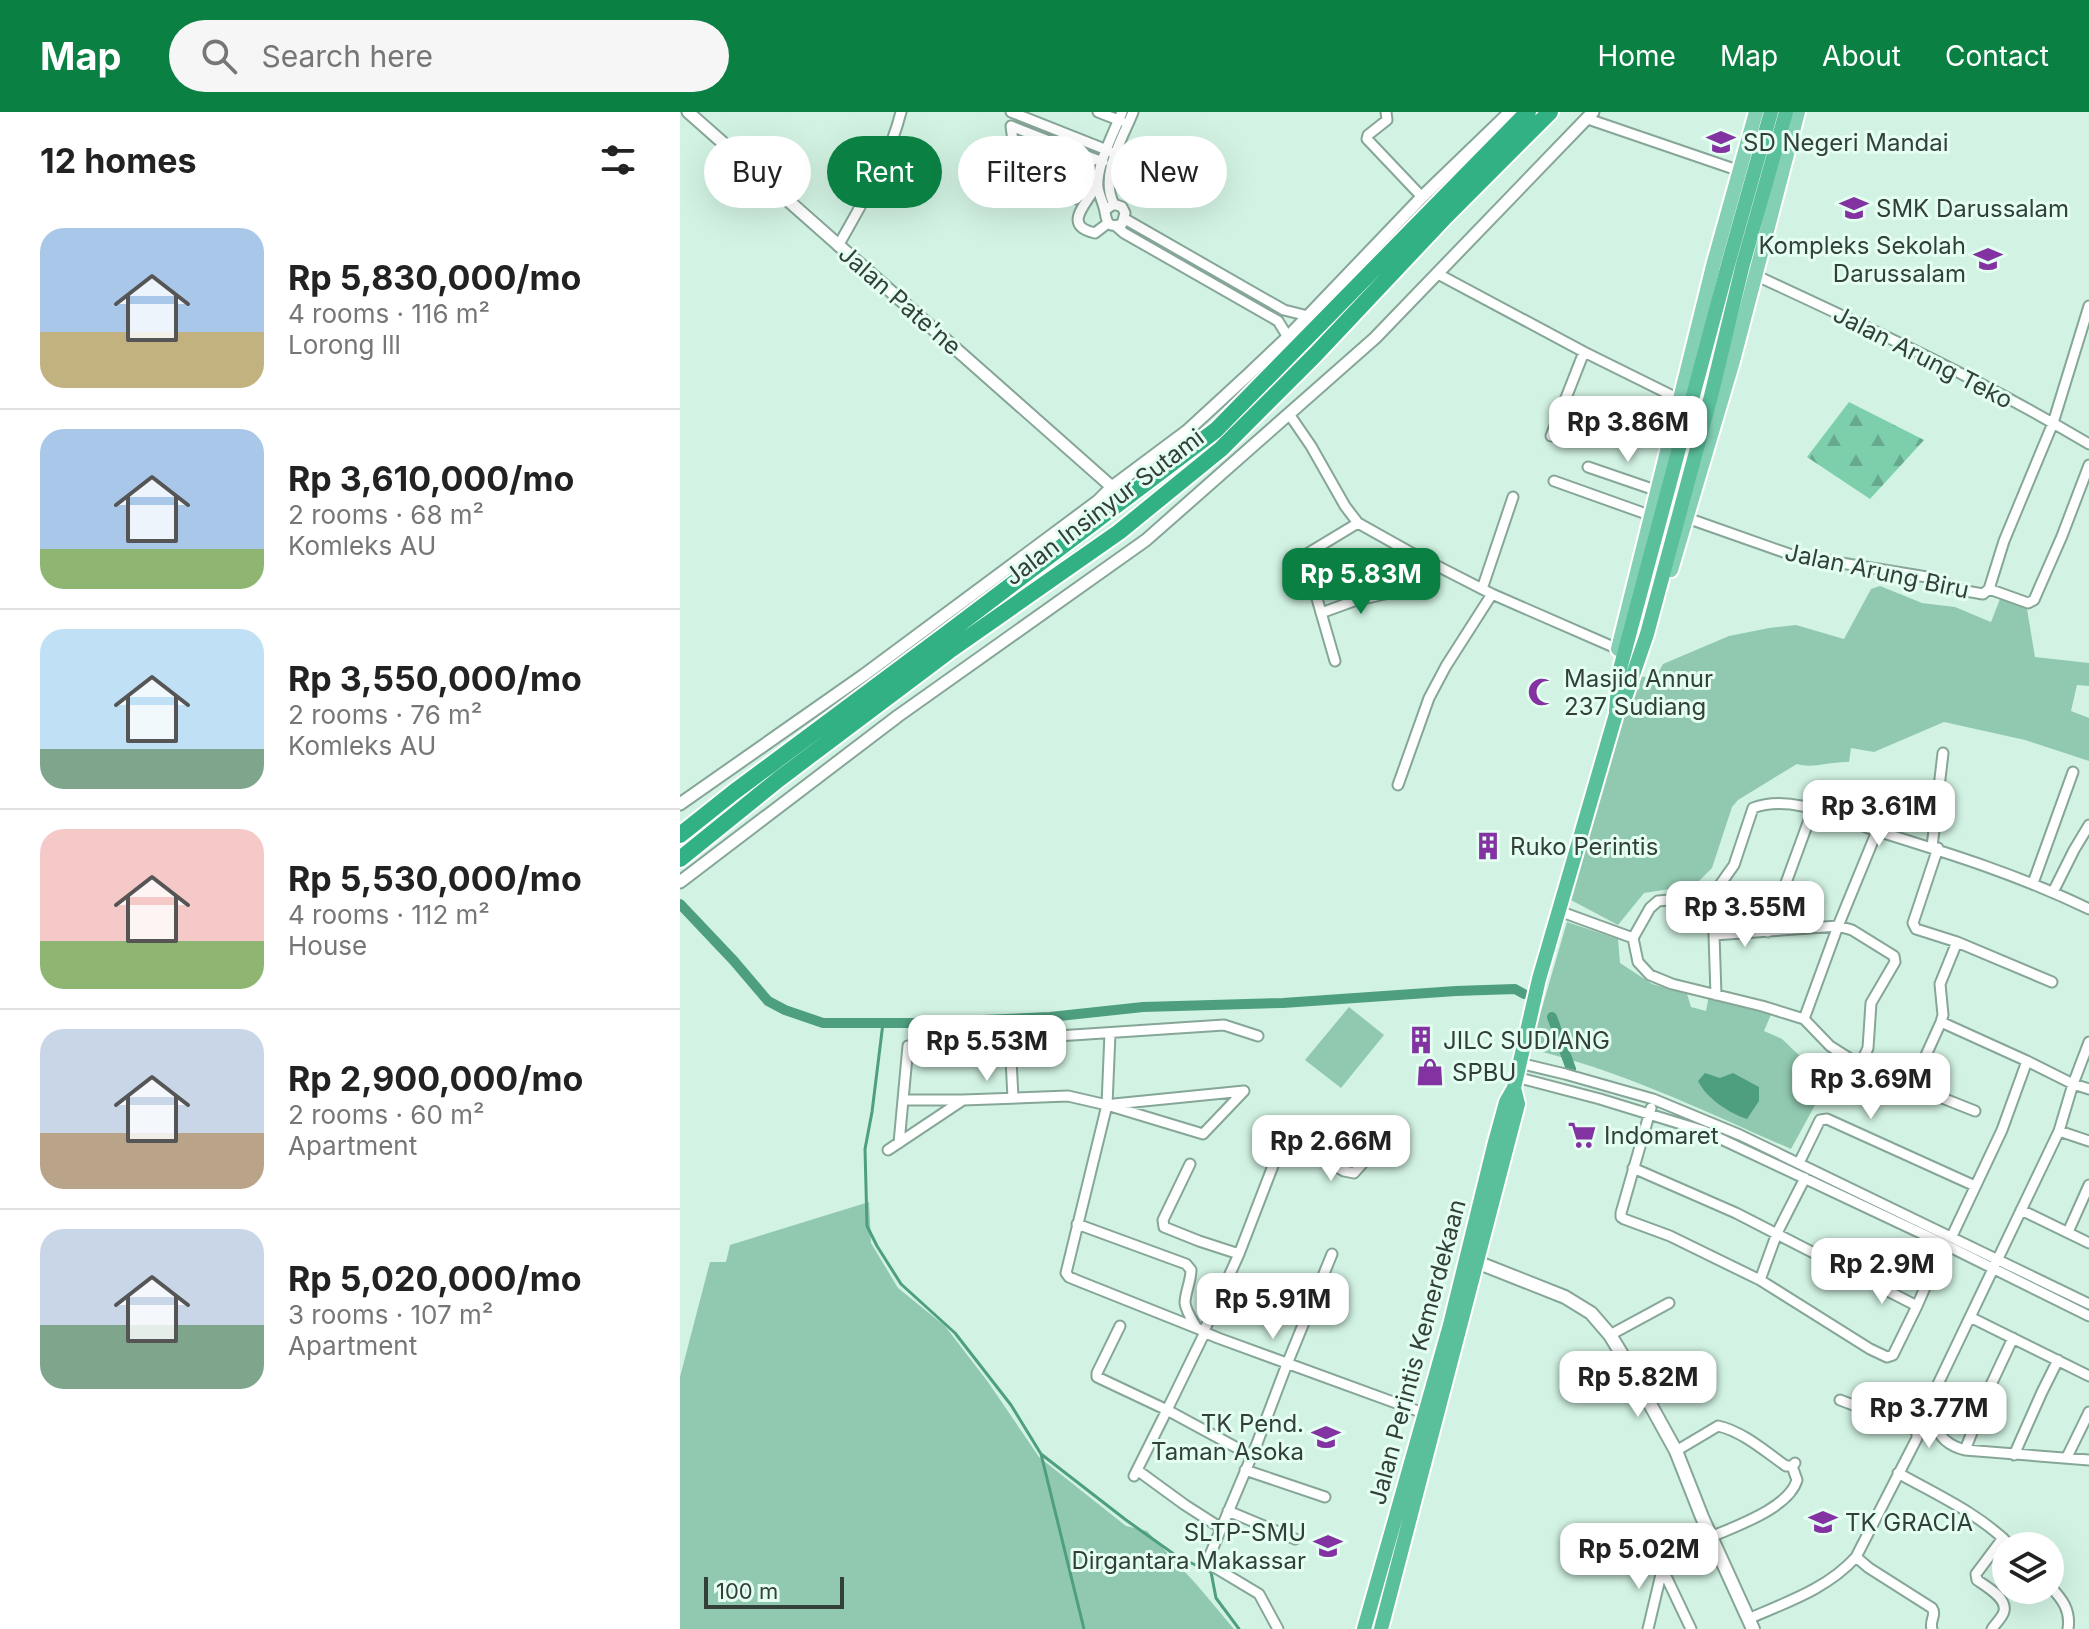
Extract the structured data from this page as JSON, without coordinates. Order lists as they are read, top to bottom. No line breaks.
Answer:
{"streets":{"highway":["Jalan Insinyur Sutami","Jalan Perintis Kemerdekaan"],"street":["Jalan Pate'ne","Jalan Arung Teko","Jalan Arung Biru"]},"crossings":[["Jalan Arung Teko","Jalan Arung Biru"],["Jalan Arung Teko","Jalan Perintis Kemerdekaan"],["Jalan Arung Biru","Jalan Perintis Kemerdekaan"]],"places":{"school or university":["SD Negeri Mandai","SMK Darussalam","Kompleks Sekolah Darussalam","TK Pend. Taman Asoka","TK GRACIA","SLTP-SMU Dirgantara Makassar"],"mosque":["Masjid Annur 237 Sudiang"],"building":["Ruko Perintis","JILC SUDIANG"],"shop":["SPBU"],"supermarket":["Indomaret"]},"scale_bar":"100 m","page":{"header":"Map","search":"Search here","nav":["Home","Map","About","Contact"],"heading":"12 homes","chip":["Buy","Rent","Filters","New"],"list":[{"name":"Rp 5,830,000/mo","note":"4 rooms · 116 m² · Lorong lll"},{"name":"Rp 3,610,000/mo","note":"2 rooms · 68 m² · Komleks AU"},{"name":"Rp 3,550,000/mo","note":"2 rooms · 76 m² · Komleks AU"},{"name":"Rp 5,530,000/mo","note":"4 rooms · 112 m² · House"},{"name":"Rp 2,900,000/mo","note":"2 rooms · 60 m² · Apartment"},{"name":"Rp 5,020,000/mo","note":"3 rooms · 107 m² · Apartment"}],"price":["Rp 3.86M","Rp 5.83M","Rp 3.61M","Rp 3.55M","Rp 5.53M","Rp 3.69M","Rp 2.66M","Rp 2.9M","Rp 5.91M","Rp 5.82M","Rp 3.77M","Rp 5.02M"],"scale":"100 m"}}
